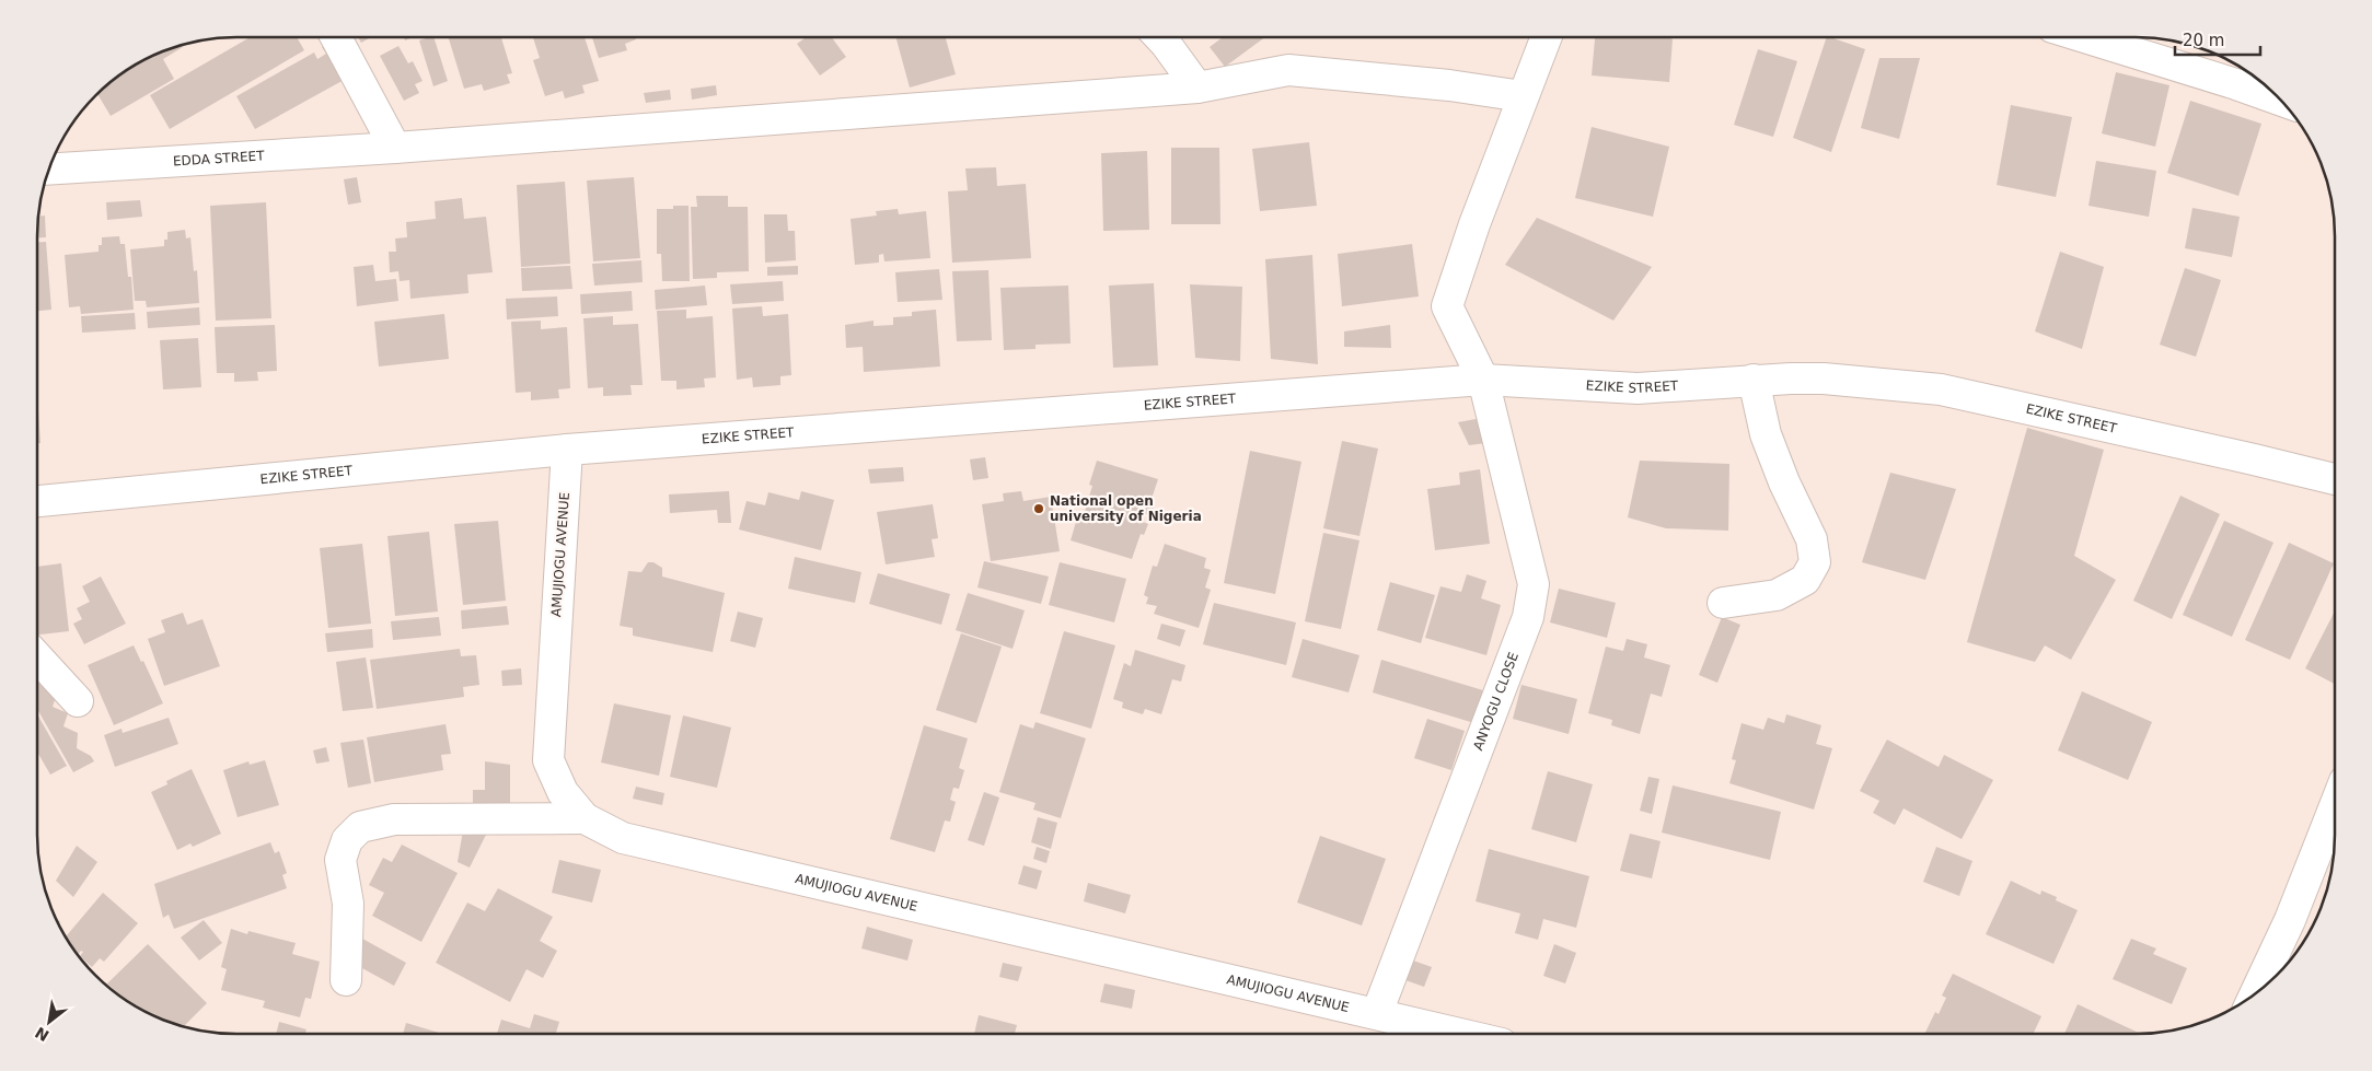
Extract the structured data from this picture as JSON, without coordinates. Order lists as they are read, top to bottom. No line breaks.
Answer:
{"streets":{"street":["EDDA STREET","EZIKE STREET","AMUJIOGU AVENUE","ANYOGU CLOSE"]},"crossings":[["EDDA STREET","ANYOGU CLOSE"],["EZIKE STREET","AMUJIOGU AVENUE"],["EZIKE STREET","ANYOGU CLOSE"],["AMUJIOGU AVENUE","ANYOGU CLOSE"]],"places":["National open university of Nigeria"],"scale_bar":"20 m","north":"bottom left"}
